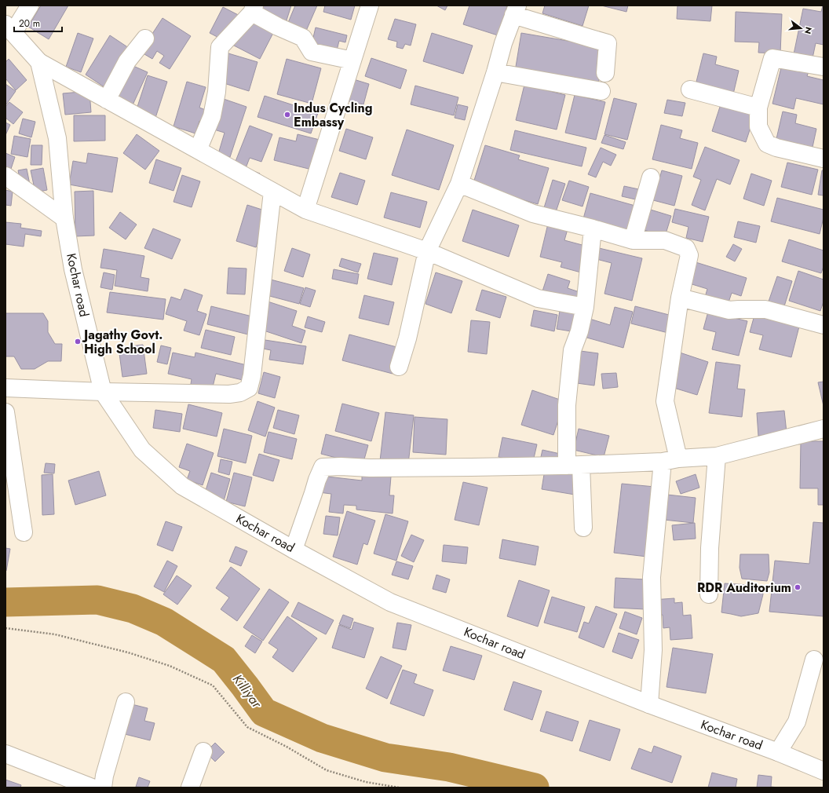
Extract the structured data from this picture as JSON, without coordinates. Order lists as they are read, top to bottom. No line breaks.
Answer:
{"streets":{"street":["Kochar road"]},"water":["Killiyar"],"places":["Indus Cycling Embassy","Jagathy Govt. High School","RDR Auditorium"],"scale_bar":"20 m","north":"right"}
